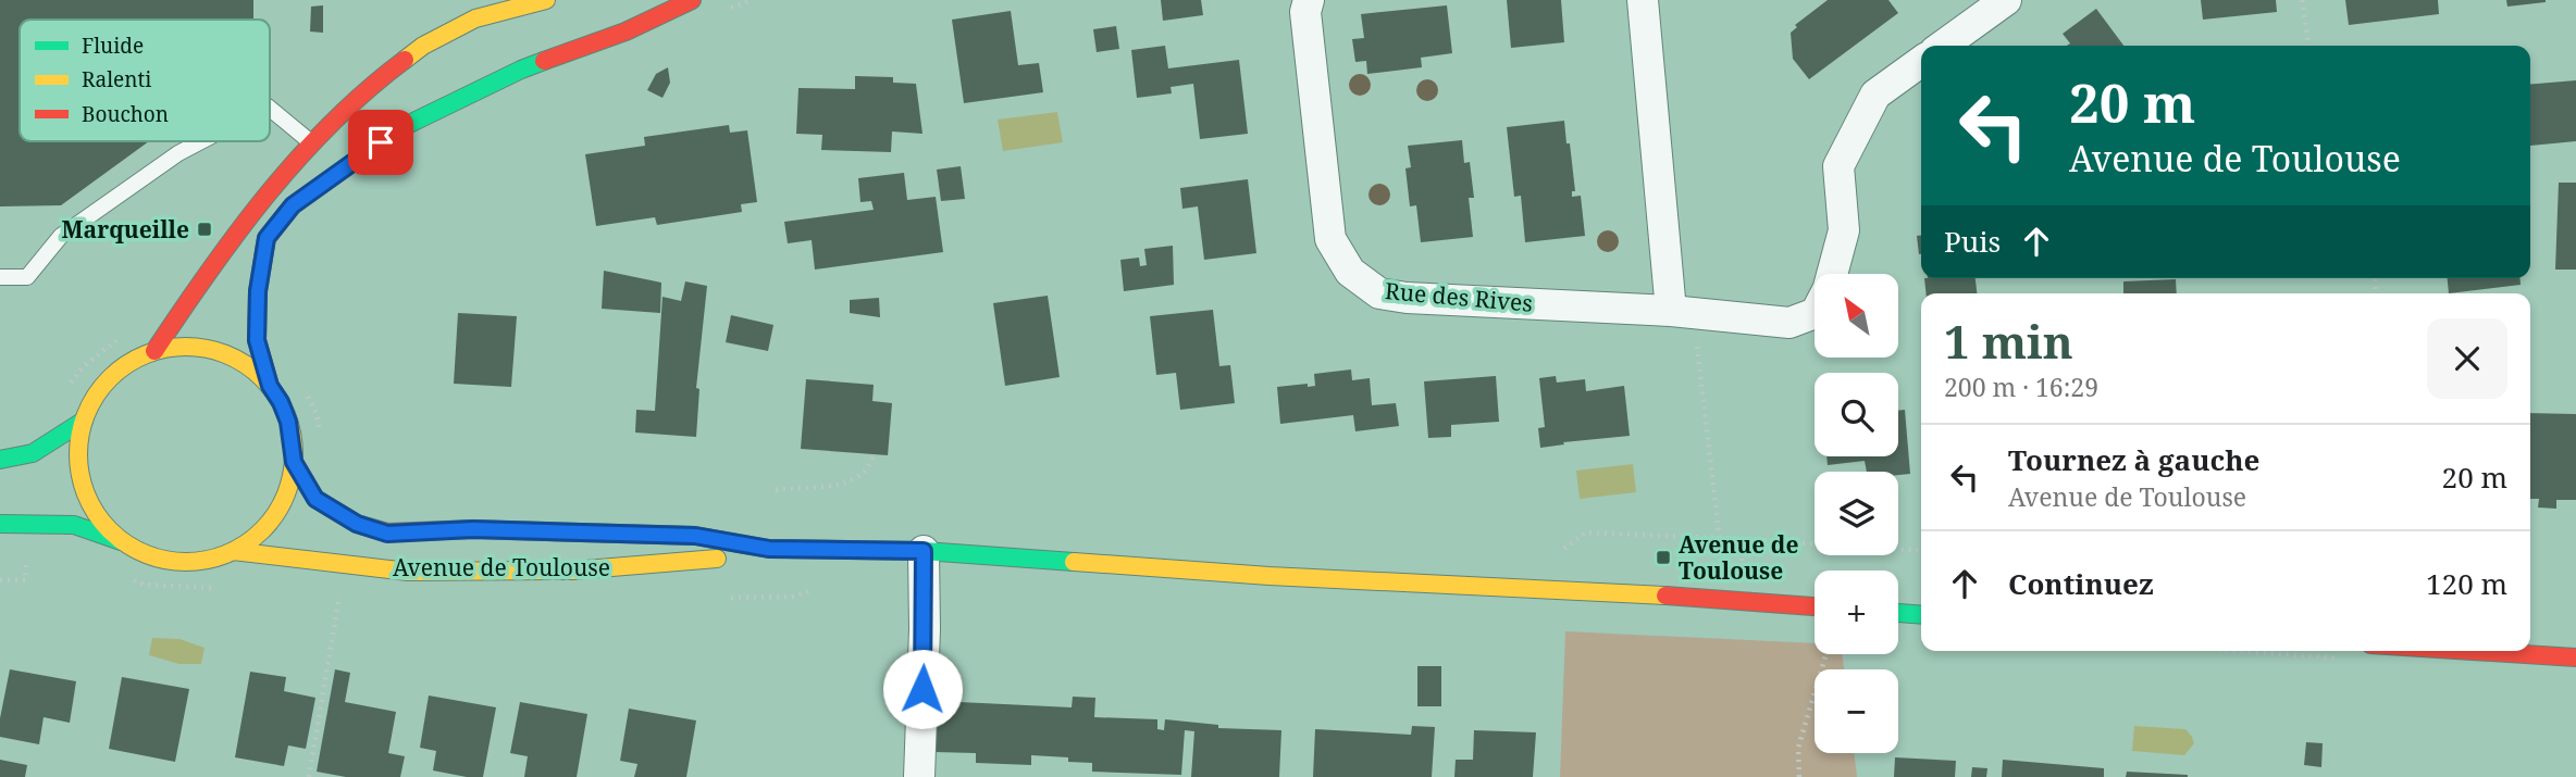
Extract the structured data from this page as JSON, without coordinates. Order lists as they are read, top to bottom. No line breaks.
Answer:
{"streets":{"main road":["Avenue de Toulouse"],"street":["Rue des Rives"]},"places":{"transit":["Marqueille","Avenue de Toulouse"]},"legend":["Fluide","Ralenti","Bouchon"],"north":"top left","page":{"turn":["20 m","Avenue de Toulouse"],"then":"Puis","map_buttons":["+","−"],"heading":["1 min","200 m · 16:29"],"list":[{"name":"Tournez à gauche","note":"Avenue de Toulouse","value":"20 m"},{"name":"Continuez","value":"120 m"}]}}
